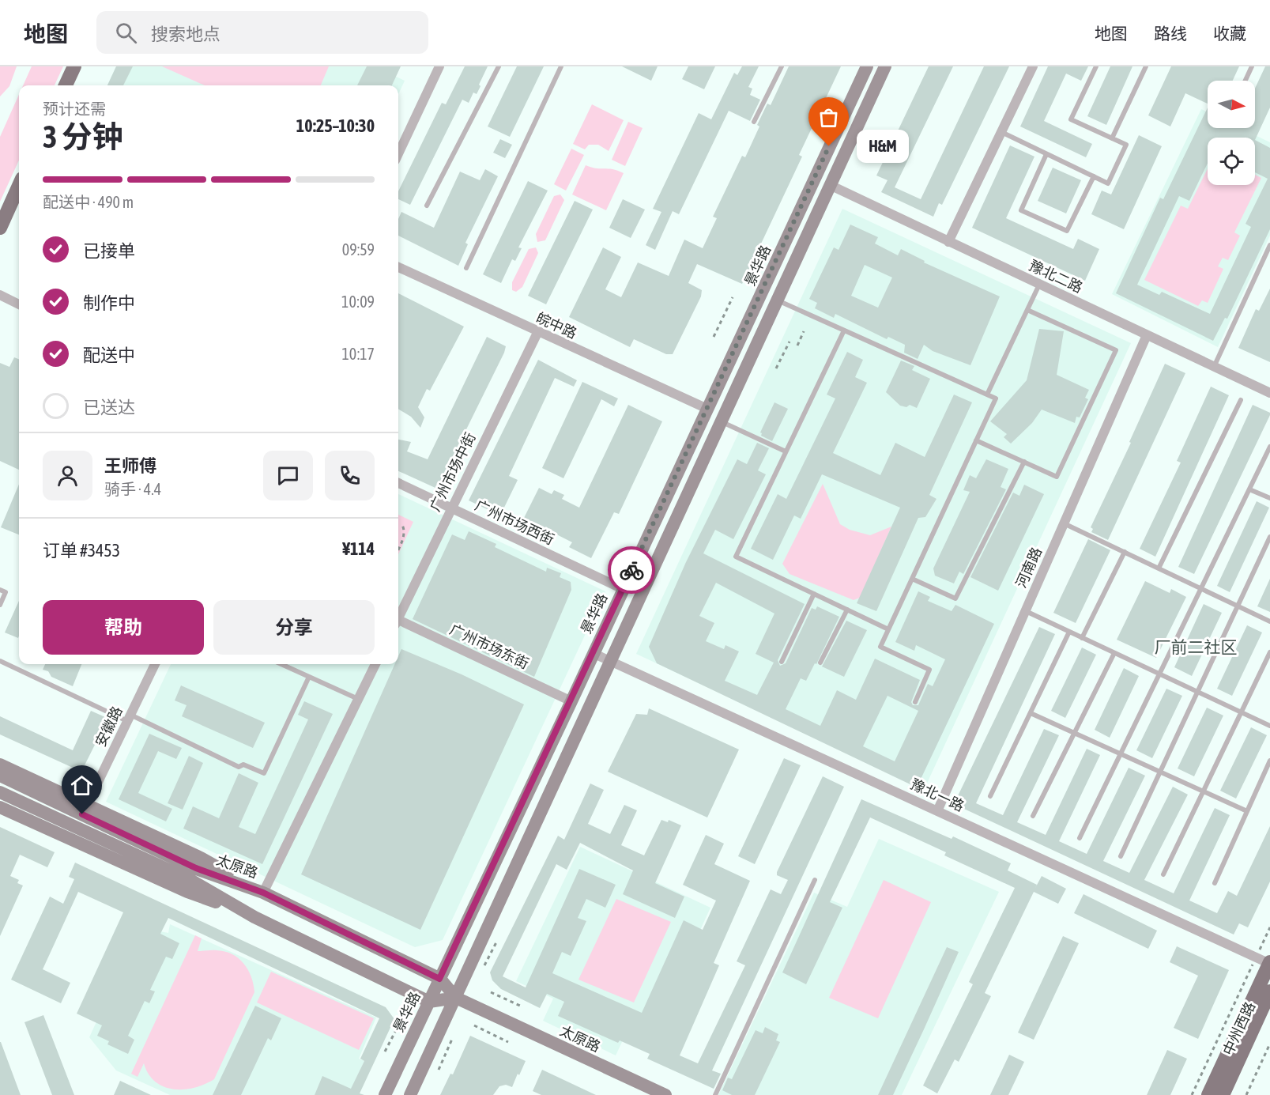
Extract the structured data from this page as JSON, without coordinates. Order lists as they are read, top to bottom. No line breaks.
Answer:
{"streets":{"main road":["景华路","太原路","中州西路"],"street":["豫北二路","皖中路","广州市场中街","广州市场西街","河南路","广州市场东街","安徽路","豫北一路"]},"crossings":[["景华路","皖中路"],["景华路","广州市场西街"],["景华路","广州市场东街"],["景华路","豫北一路"],["景华路","太原路"],["豫北二路","河南路"],["皖中路","广州市场中街"],["广州市场中街","广州市场西街"],["河南路","豫北一路"],["豫北一路","中州西路"]],"districts":["厂前二社区"],"places":["H&M"],"north":"right","page":{"header":"地图","search":"搜索地点","nav":["地图","路线","收藏"],"heading":["3 分钟","预计还需","10:25–10:30"],"panel":["王师傅","骑手 · 4.4","订单 #3453","¥114"],"bubble":"H&M","bar":"配送中 · 490 m","list":[["已接单","09:59"],["制作中","10:09"],["配送中","10:17"],"已送达"],"buttons":["帮助","分享"]}}
